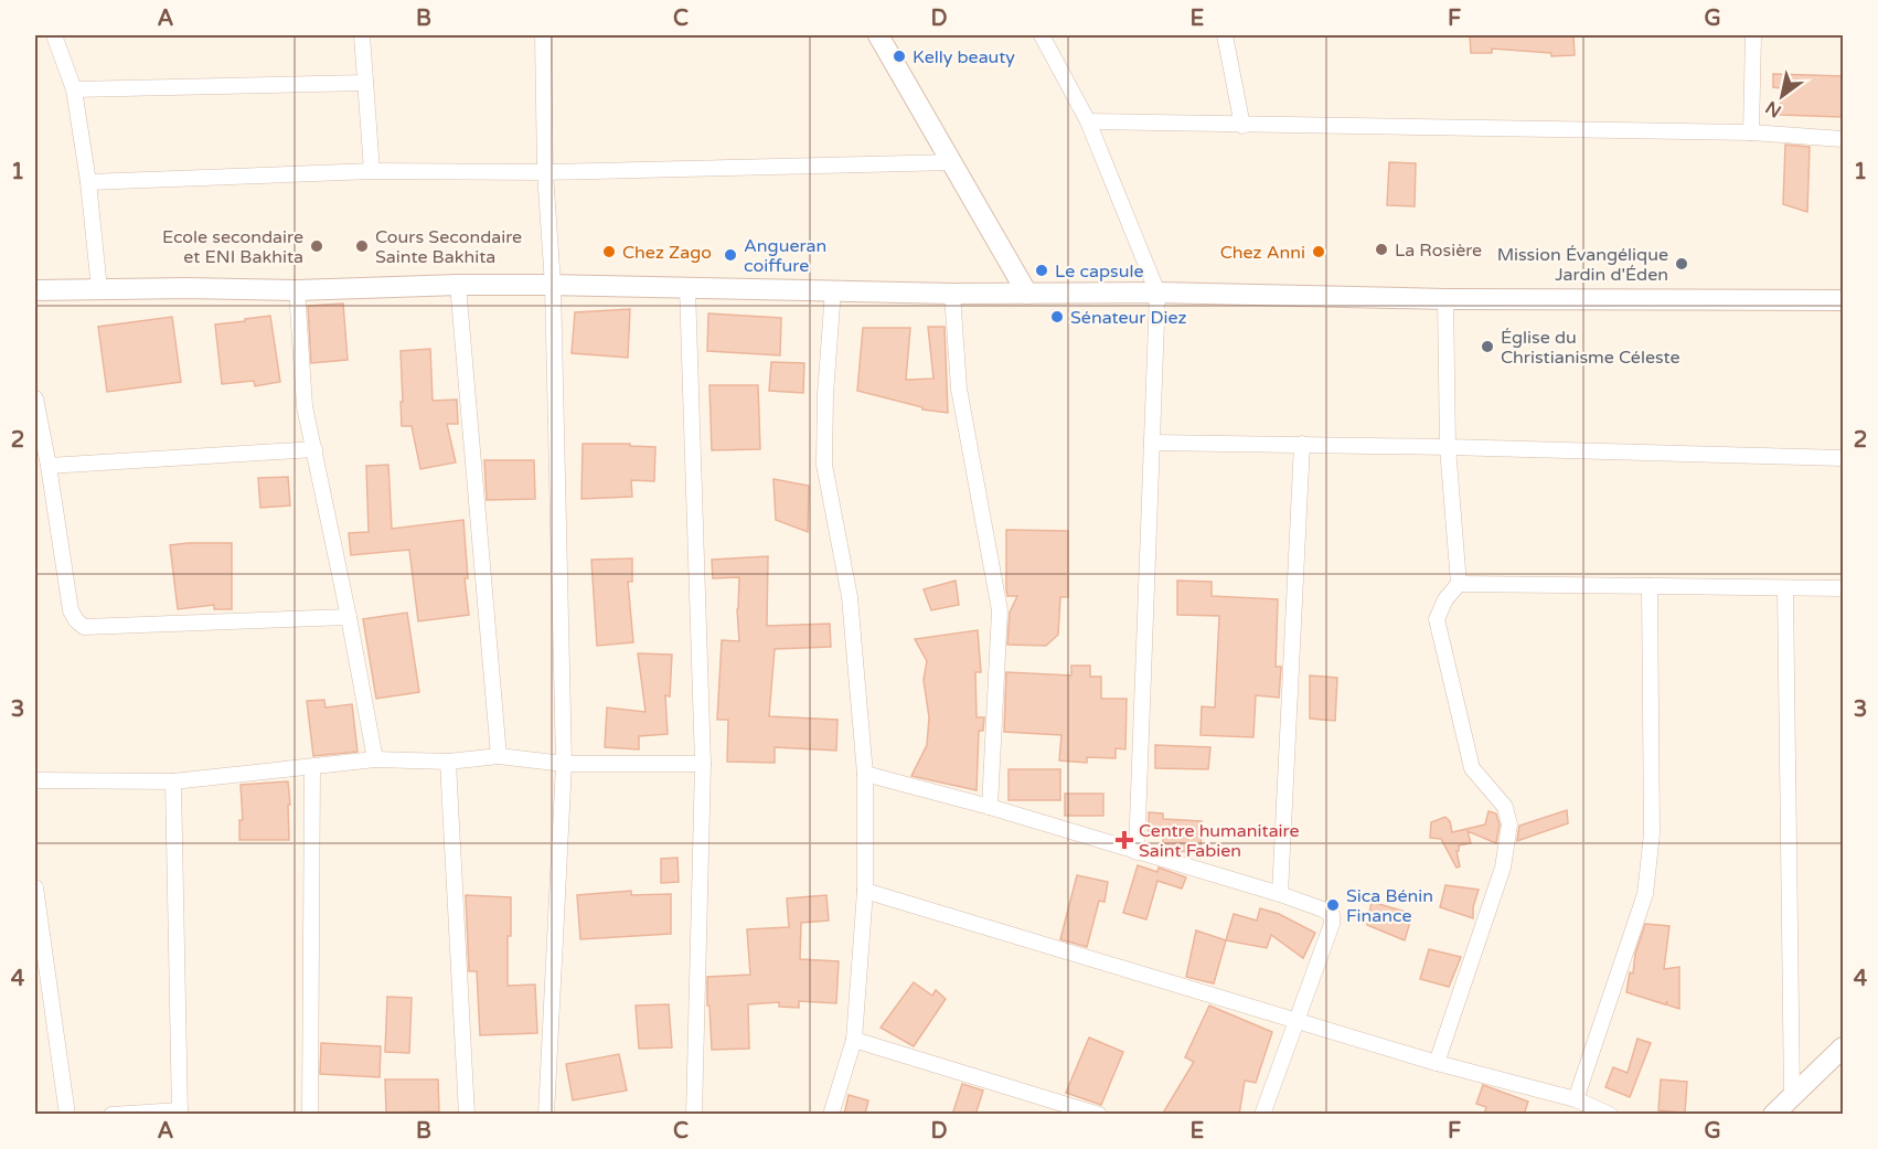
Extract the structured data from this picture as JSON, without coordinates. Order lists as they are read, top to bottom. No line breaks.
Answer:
{"places":{"other":["Kelly beauty","Ecole secondaire et ENI Bakhita","Cours Secondaire Sainte Bakhita","La Rosière","Chez Zago","Chez Anni","Angueran coiffure","Mission Évangélique Jardin d'Éden","Le capsule","Sénateur Diez","Église du Christianisme Céleste","Sica Bénin Finance"],"health":["Centre humanitaire Saint Fabien"]},"north":"bottom left","grid":{"columns":["A","B","C","D","E","F","G"],"rows":["1","2","3","4"]}}
